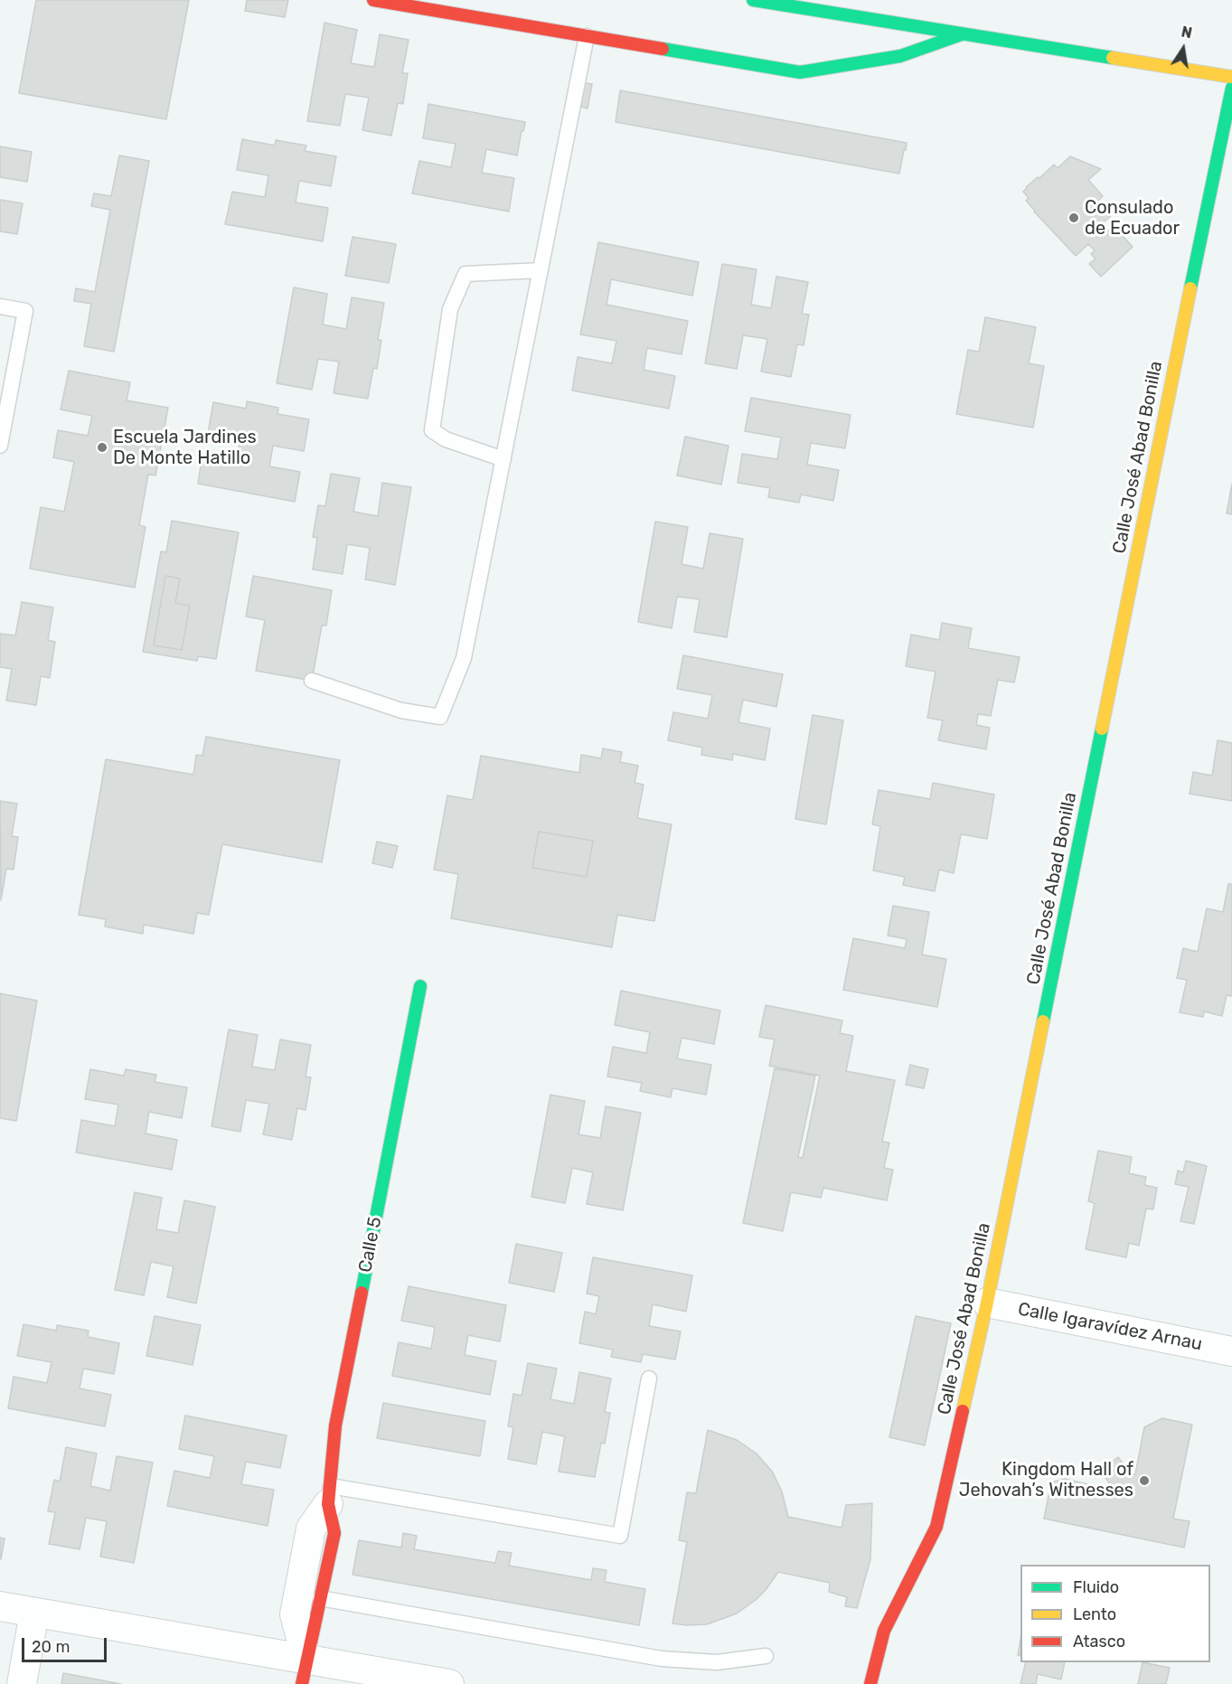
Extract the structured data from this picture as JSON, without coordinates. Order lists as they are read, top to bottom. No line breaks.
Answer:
{"streets":{"main road":["Calle José Abad Bonilla","Calle 5"],"street":["Calle Igaravídez Arnau"]},"crossings":[["Calle José Abad Bonilla","Calle Igaravídez Arnau"]],"places":["Consulado de Ecuador","Escuela Jardines De Monte Hatillo","Kingdom Hall of Jehovah’s Witnesses"],"legend":["Fluido","Lento","Atasco"],"scale_bar":"20 m","north":"top"}
